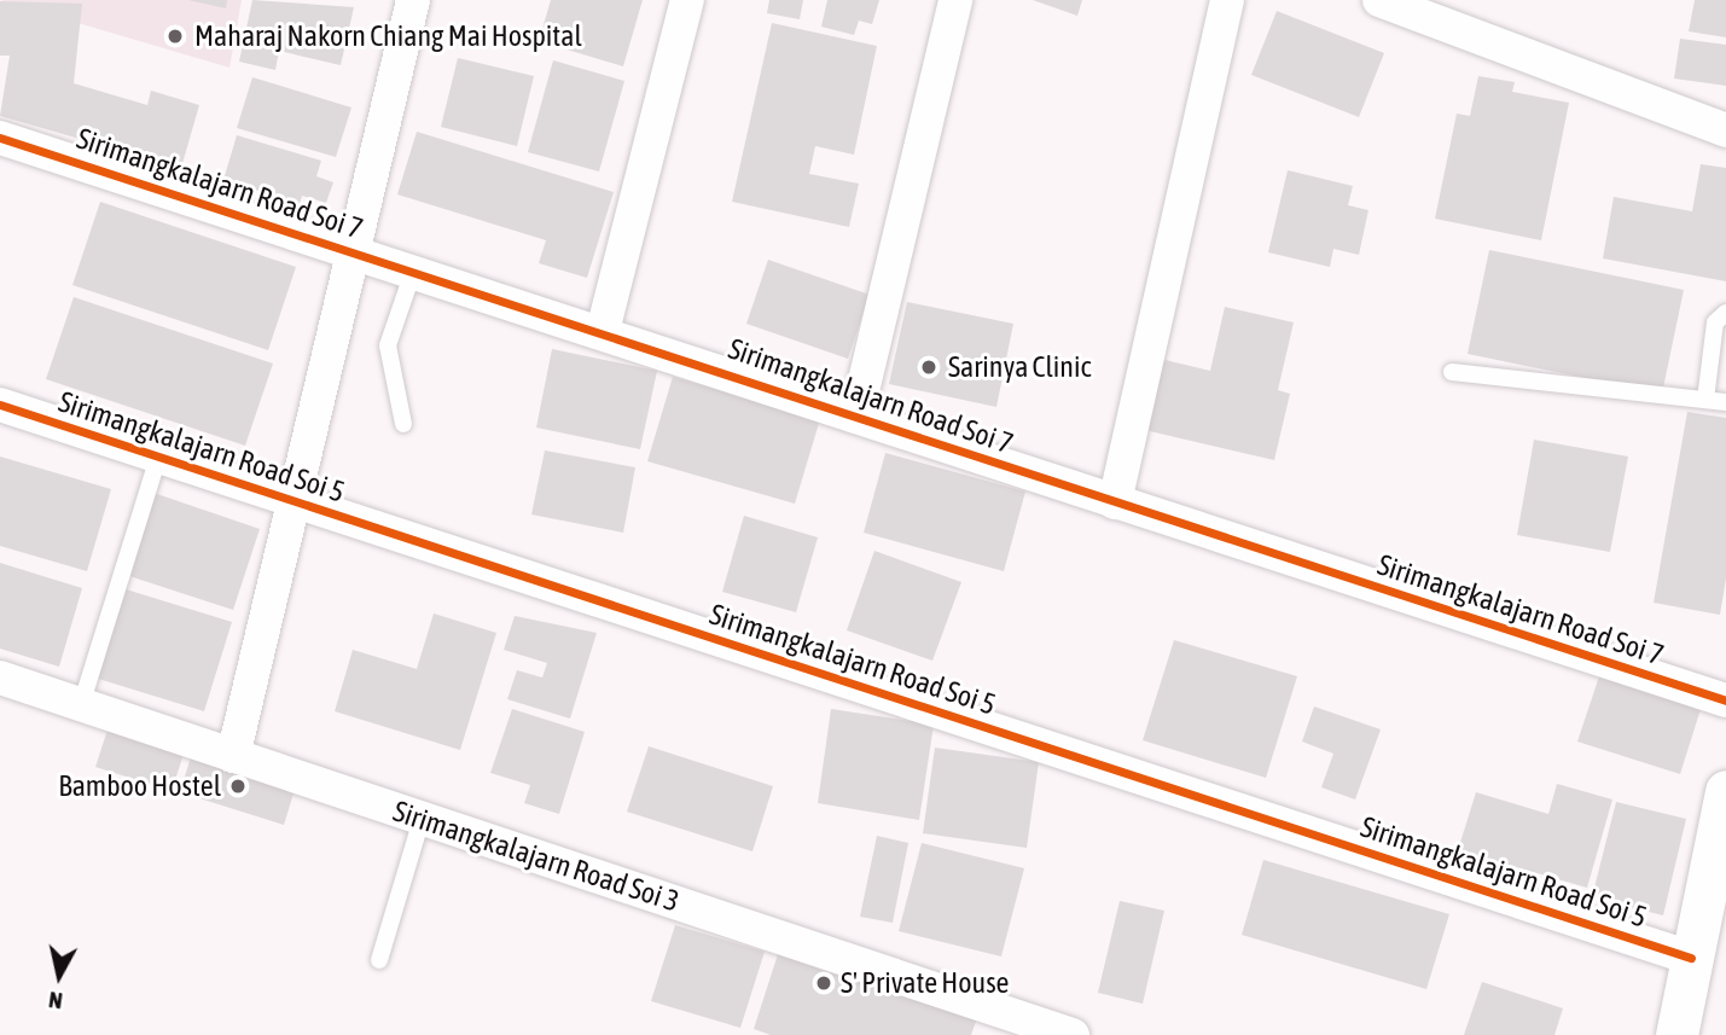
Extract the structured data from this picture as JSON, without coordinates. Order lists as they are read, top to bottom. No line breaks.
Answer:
{"streets":{"street":["Sirimangkalajarn Road Soi 7","Sirimangkalajarn Road Soi 5","Sirimangkalajarn Road Soi 3"]},"places":["Maharaj Nakorn Chiang Mai Hospital","Sarinya Clinic","Bamboo Hostel","S' Private House"],"north":"bottom"}
